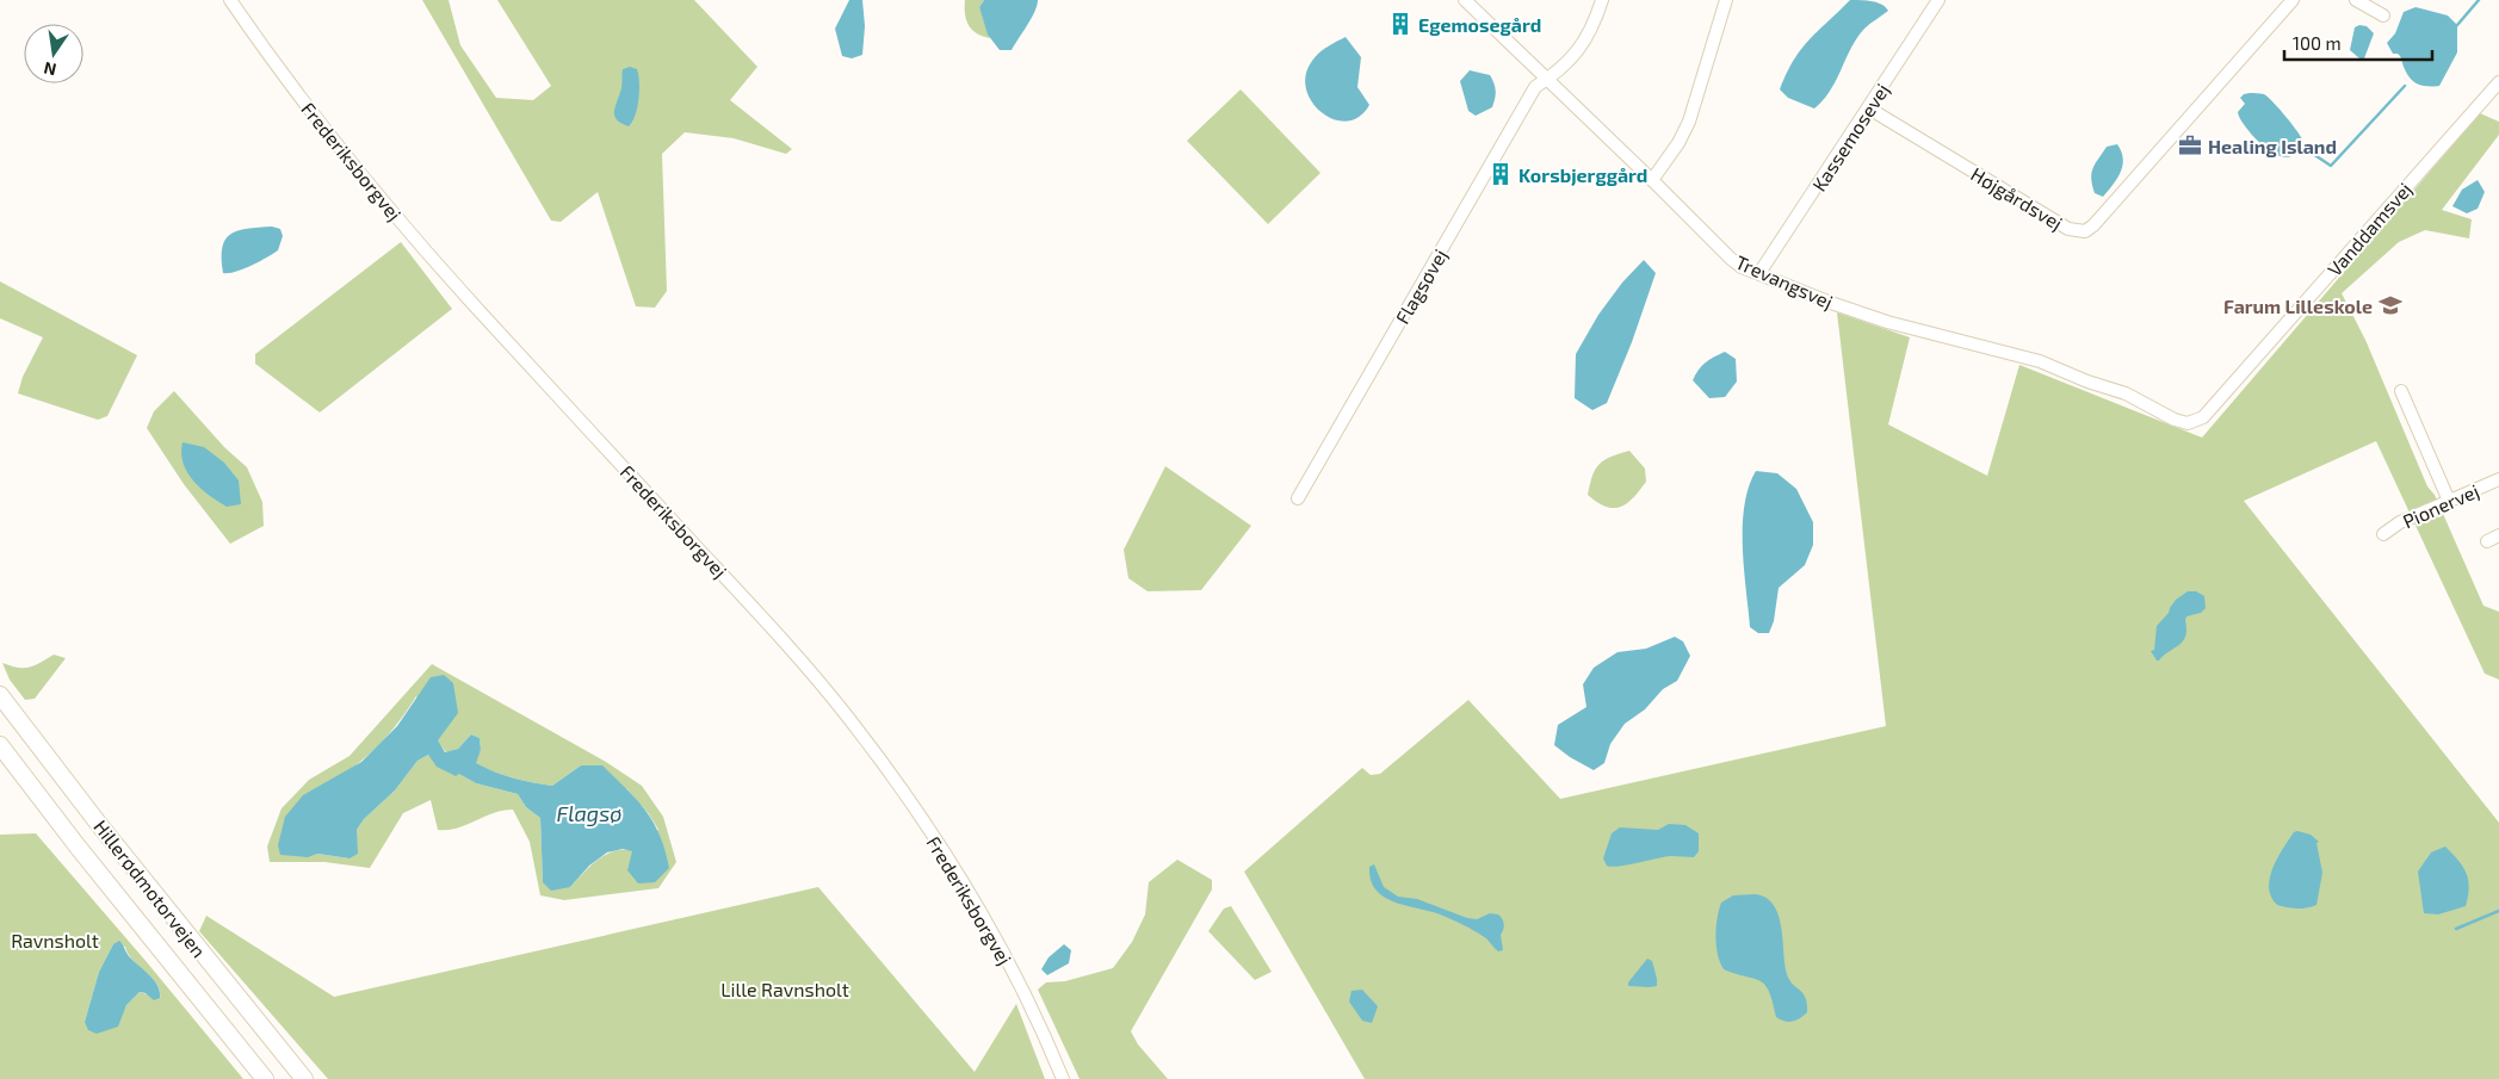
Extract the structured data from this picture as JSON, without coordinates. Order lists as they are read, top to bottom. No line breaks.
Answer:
{"streets":{"highway":["Hillerødmotorvejen"],"street":["Kassemosevej","Frederiksborgvej","Højgårdsvej","Vanddamsvej","Trevangsvej","Flagsøvej","Pionervej"]},"crossings":[["Kassemosevej","Højgårdsvej"],["Kassemosevej","Trevangsvej"],["Vanddamsvej","Trevangsvej"],["Trevangsvej","Flagsøvej"]],"water":["Flagsø"],"parks":["Ravnsholt","Lille Ravnsholt"],"places":{"building":["Egemosegård","Korsbjerggård"],"office":["Healing Island"],"school or university":["Farum Lilleskole"]},"scale_bar":"100 m","north":"bottom"}
